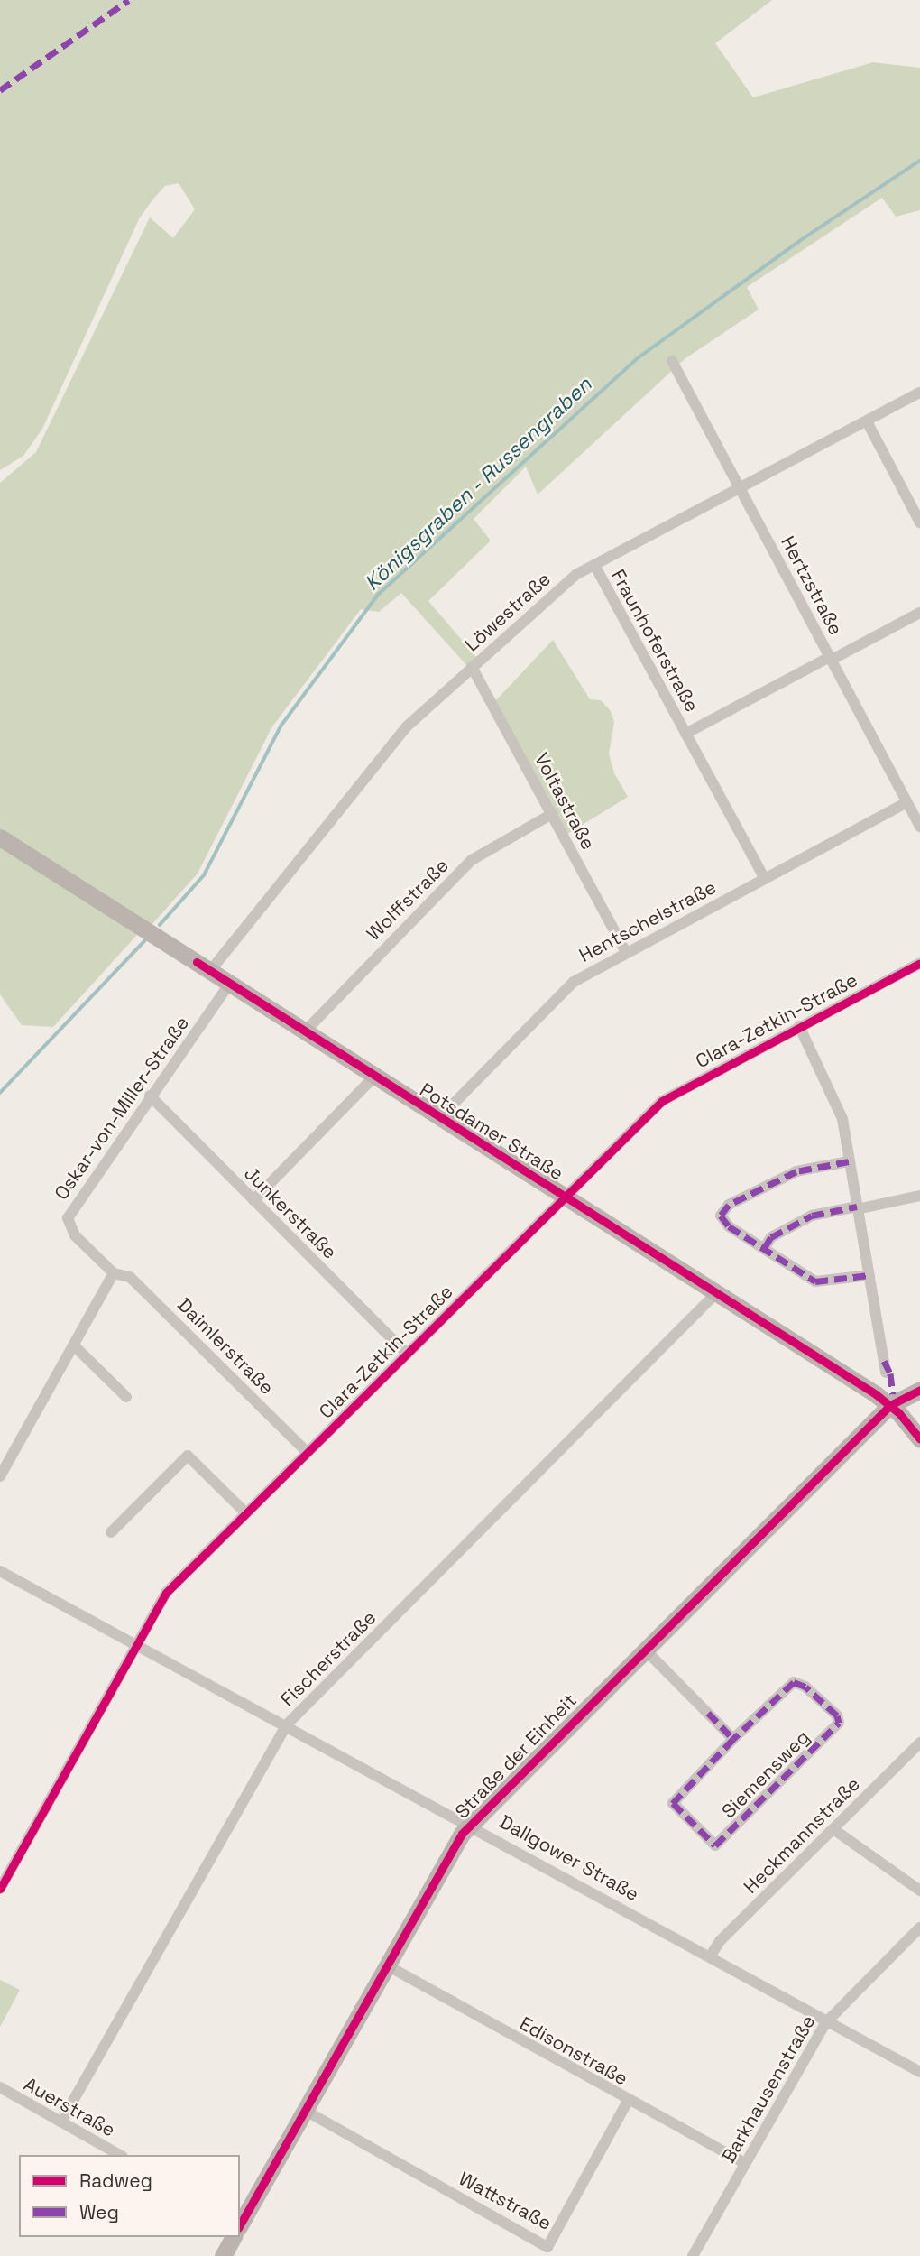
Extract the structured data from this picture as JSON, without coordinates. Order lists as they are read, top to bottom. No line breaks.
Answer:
{"streets":{"street":["Hertzstraße","Löwestraße","Fraunhoferstraße","Voltastraße","Wolffstraße","Hentschelstraße","Clara-Zetkin-Straße","Oskar-von-Miller-Straße","Potsdamer Straße","Junkerstraße","Daimlerstraße","Fischerstraße","Straße der Einheit","Siemensweg","Heckmannstraße","Dallgower Straße","Edisonstraße","Barkhausenstraße","Auerstraße","Wattstraße"]},"crossings":[["Hertzstraße","Löwestraße"],["Hertzstraße","Fraunhoferstraße"],["Hertzstraße","Hentschelstraße"],["Löwestraße","Fraunhoferstraße"],["Löwestraße","Voltastraße"],["Löwestraße","Potsdamer Straße"],["Fraunhoferstraße","Hentschelstraße"],["Voltastraße","Wolffstraße"],["Voltastraße","Hentschelstraße"],["Wolffstraße","Potsdamer Straße"],["Hentschelstraße","Potsdamer Straße"],["Clara-Zetkin-Straße","Potsdamer Straße"],["Clara-Zetkin-Straße","Junkerstraße"],["Clara-Zetkin-Straße","Daimlerstraße"],["Clara-Zetkin-Straße","Dallgower Straße"],["Oskar-von-Miller-Straße","Potsdamer Straße"],["Oskar-von-Miller-Straße","Junkerstraße"],["Oskar-von-Miller-Straße","Daimlerstraße"],["Potsdamer Straße","Fischerstraße"],["Potsdamer Straße","Straße der Einheit"],["Fischerstraße","Dallgower Straße"],["Fischerstraße","Auerstraße"],["Straße der Einheit","Dallgower Straße"],["Straße der Einheit","Edisonstraße"],["Straße der Einheit","Wattstraße"],["Heckmannstraße","Dallgower Straße"],["Dallgower Straße","Barkhausenstraße"],["Edisonstraße","Barkhausenstraße"],["Edisonstraße","Wattstraße"]],"water":["Königsgraben - Russengraben"],"legend":["Radweg","Weg"]}
